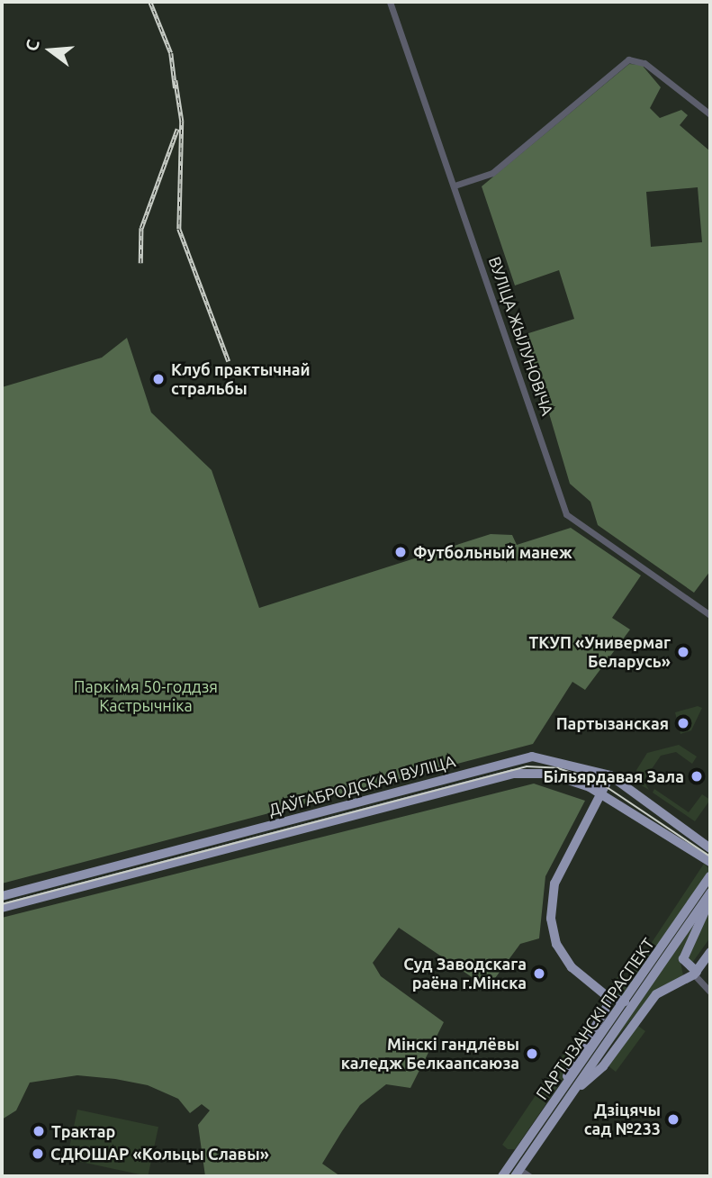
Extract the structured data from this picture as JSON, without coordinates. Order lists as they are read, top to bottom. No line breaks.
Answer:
{"streets":{"main road":["ДАЎГАБРОДСКАЯ ВУЛІЦА","ПАРТЫЗАНСКІ ПРАСПЕКТ"],"street":["ВУЛІЦА ЖЫЛУНОВІЧА"]},"parks":["Парк імя 50-годдзя Кастрычніка"],"places":["Клуб практычнай стральбы","Футбольный манеж","ТКУП «Универмаг Беларусь»","Партызанская","Більярдавая Зала","Суд Заводскага раёна г.Мінска","Мінскі гандлёвы каледж Белкаапсаюза","Дзіцячы сад №233","Трактар","СДЮШАР «Кольцы Славы»"],"north":"left"}
